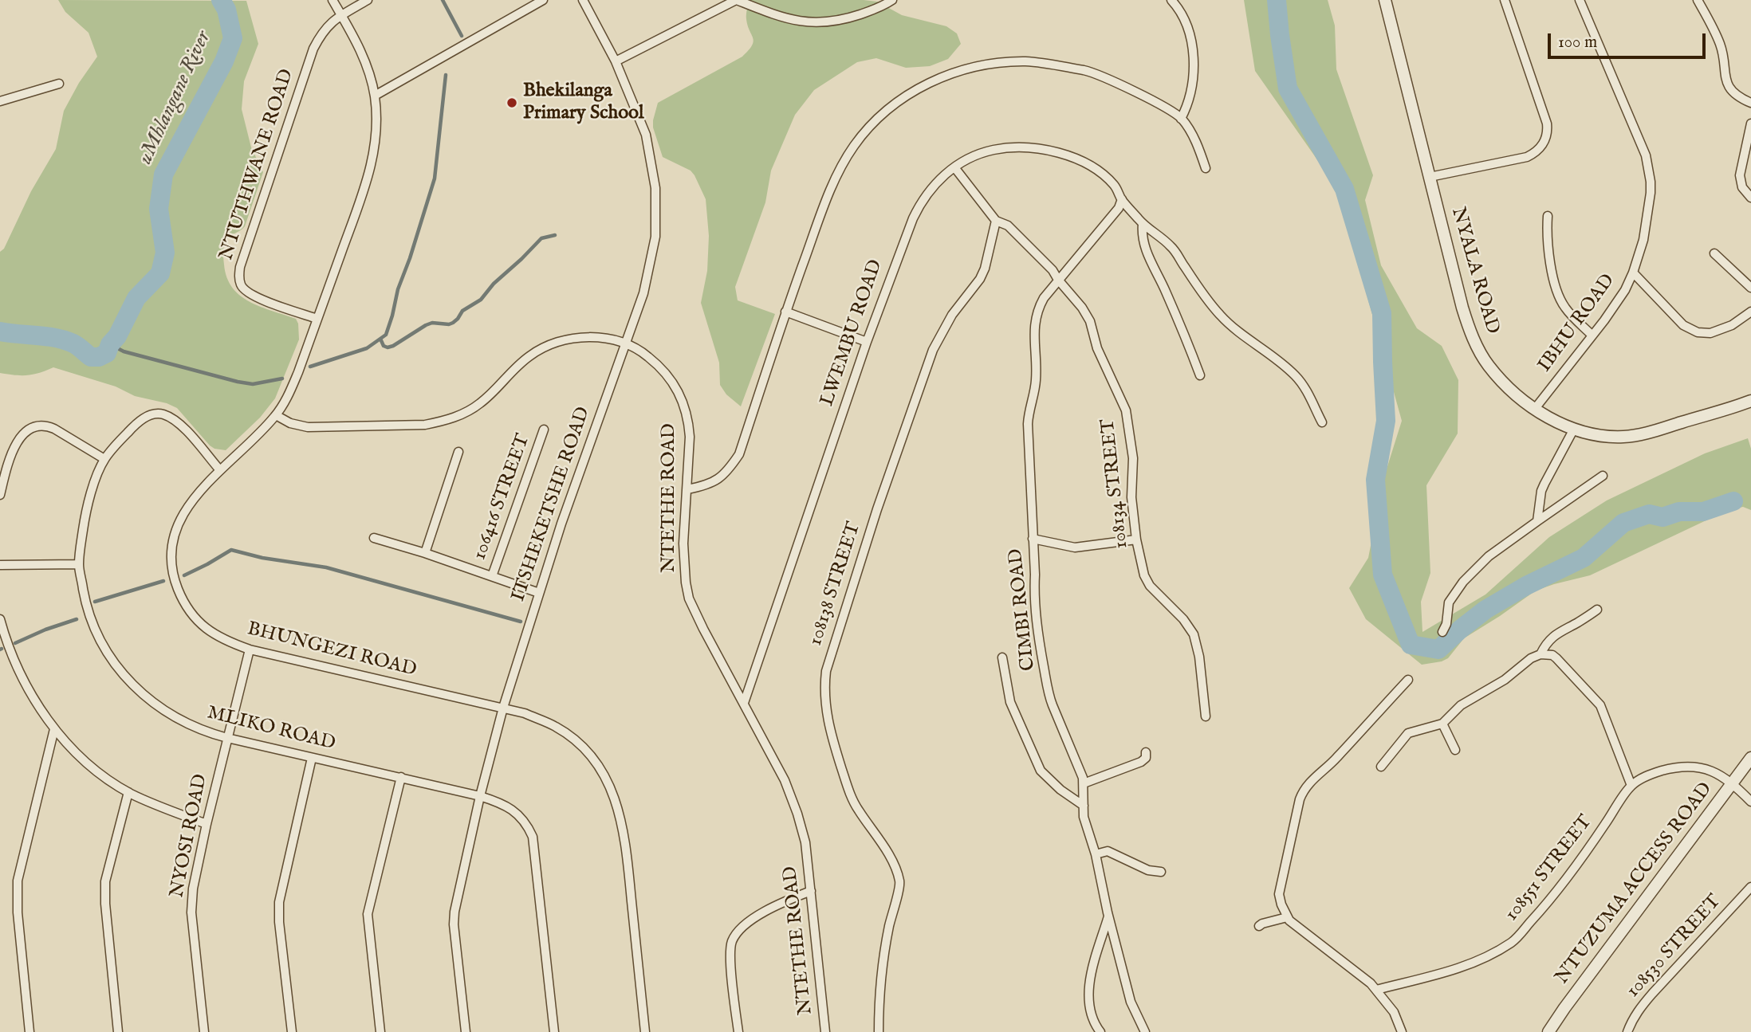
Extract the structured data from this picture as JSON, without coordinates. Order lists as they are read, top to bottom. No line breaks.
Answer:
{"streets":{"street":["NTUTHWANE ROAD","NYALA ROAD","IBHU ROAD","LWEMBU ROAD","108134 STREET","106416 STREET","NTETHE ROAD","ITSHEKETSHE ROAD","108138 STREET","CIMBI ROAD","BHUNGEZI ROAD","MLIKO ROAD","NYOSI ROAD","108551 STREET","NTUZUMA ACCESS ROAD","108530 STREET"]},"crossings":[["NTUTHWANE ROAD","BHUNGEZI ROAD"],["NYALA ROAD","IBHU ROAD"],["LWEMBU ROAD","NTETHE ROAD"],["LWEMBU ROAD","CIMBI ROAD"],["108134 STREET","108138 STREET"],["108134 STREET","CIMBI ROAD"],["NTETHE ROAD","ITSHEKETSHE ROAD"],["NTETHE ROAD","BHUNGEZI ROAD"],["ITSHEKETSHE ROAD","BHUNGEZI ROAD"],["ITSHEKETSHE ROAD","MLIKO ROAD"],["BHUNGEZI ROAD","MLIKO ROAD"],["BHUNGEZI ROAD","NYOSI ROAD"],["MLIKO ROAD","NYOSI ROAD"],["108551 STREET","NTUZUMA ACCESS ROAD"]],"water":["uMhlangane River"],"places":["Bhekilanga Primary School"],"scale_bar":"100 m"}
